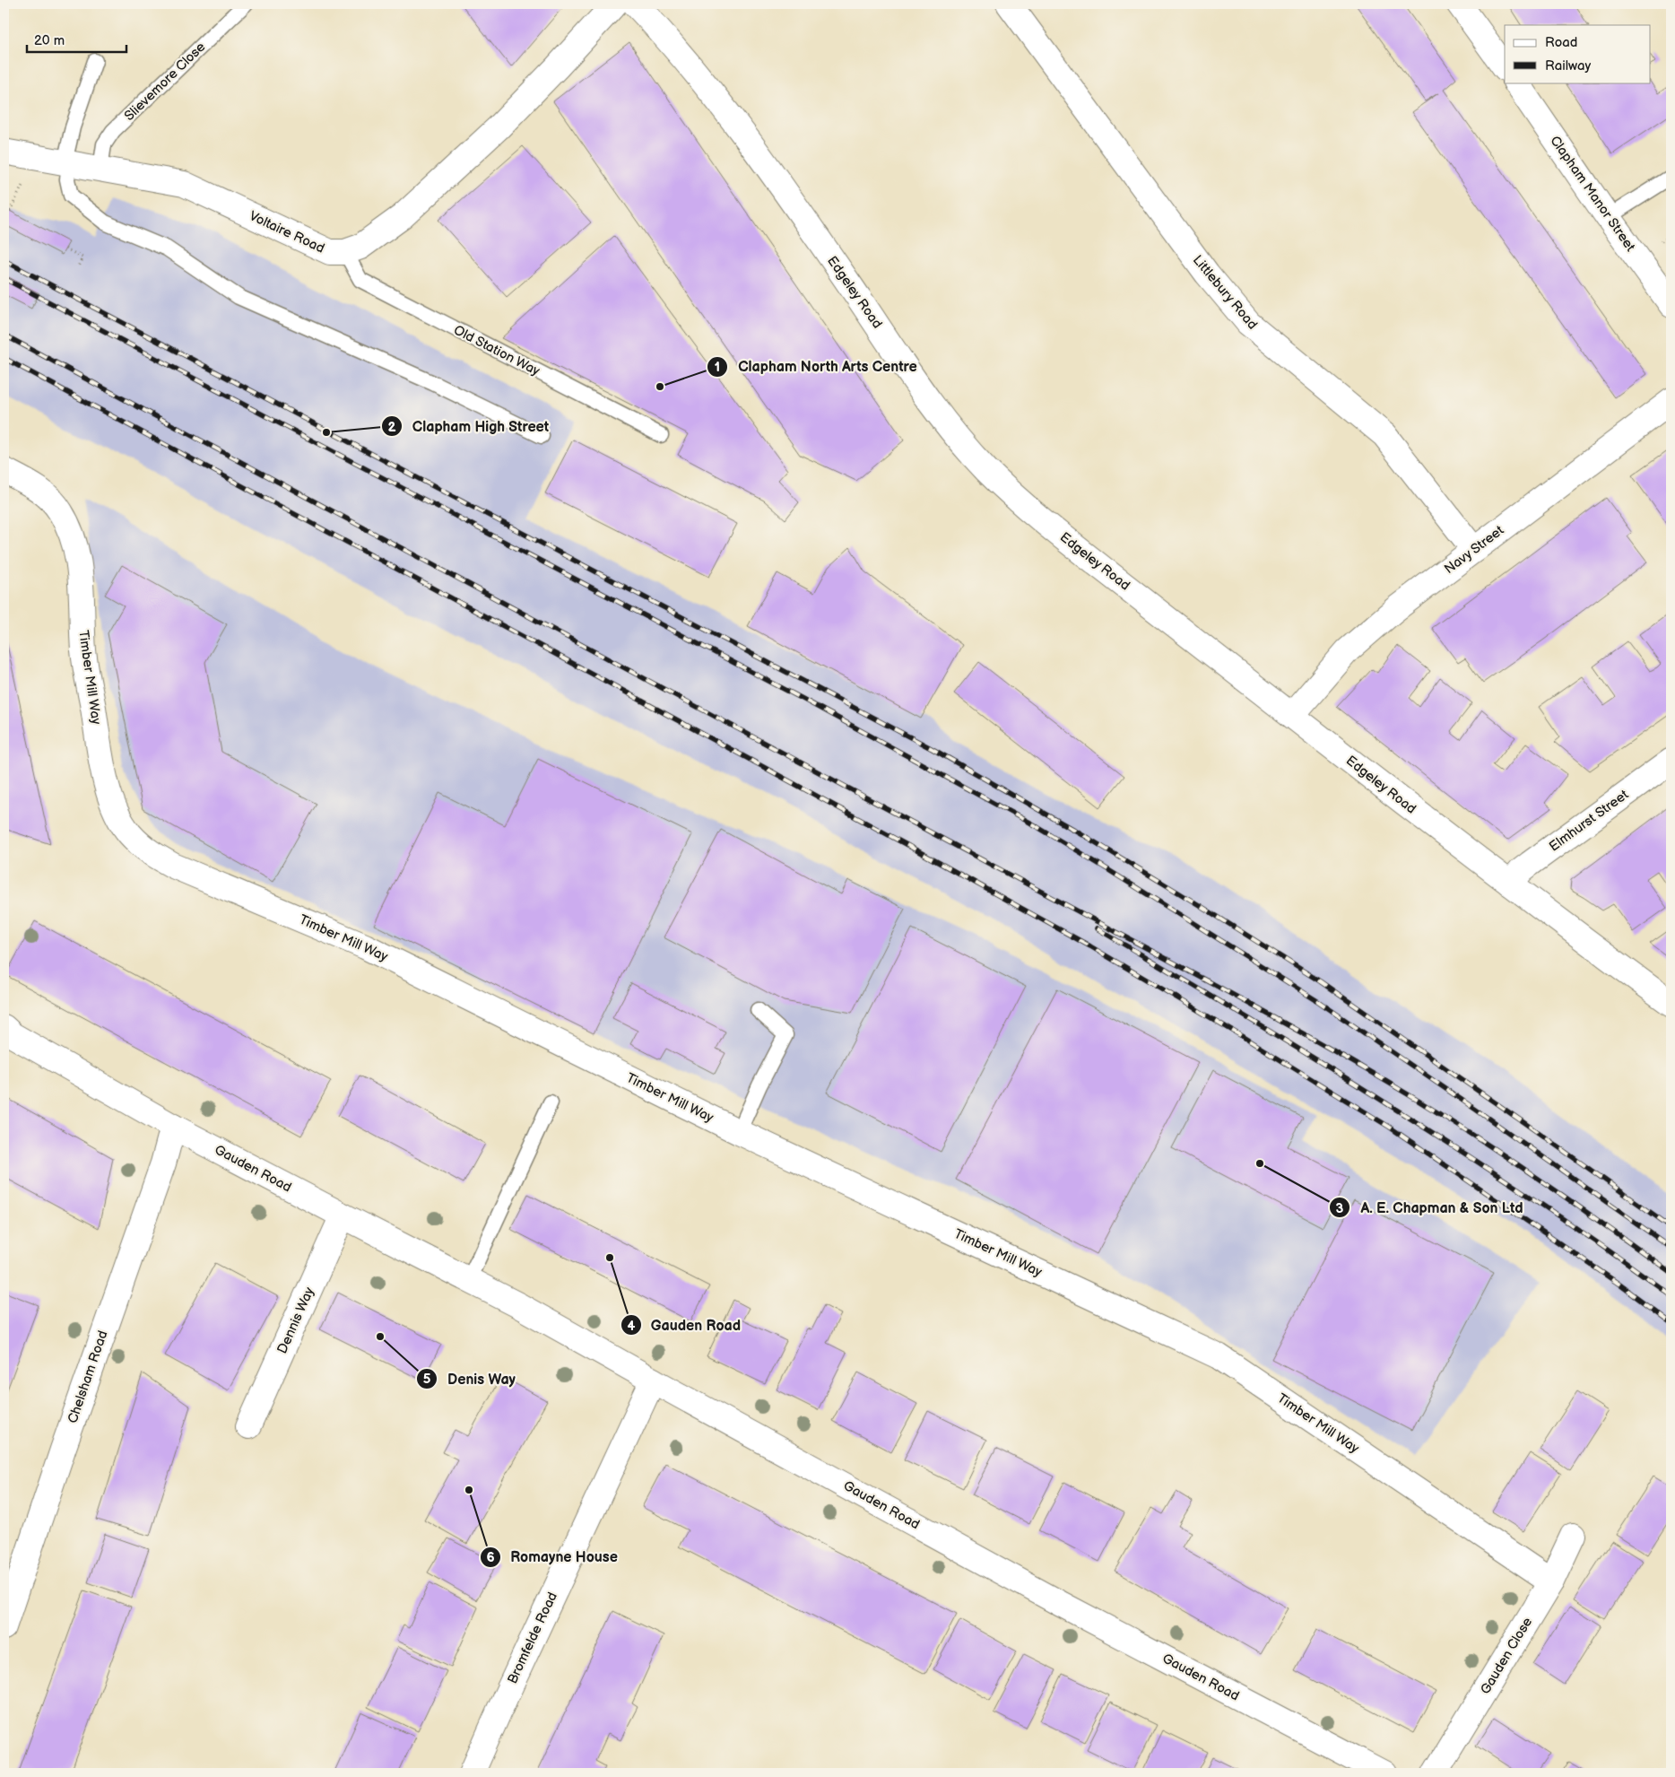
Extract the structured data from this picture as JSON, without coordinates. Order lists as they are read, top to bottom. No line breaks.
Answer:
{"streets":{"street":["Clapham Manor Street","Voltaire Road","Edgeley Road","Littlebury Road","Navy Street","Timber Mill Way","Elmhurst Street","Gauden Road","Dennis Way","Chelsham Road","Bromfelde Road","Gauden Close"],"lane":["Slievemore Close","Old Station Way"]},"crossings":[["Slievemore Close","Voltaire Road"],["Voltaire Road","Old Station Way"],["Edgeley Road","Navy Street"],["Edgeley Road","Elmhurst Street"],["Littlebury Road","Navy Street"],["Timber Mill Way","Gauden Close"],["Gauden Road","Dennis Way"],["Gauden Road","Chelsham Road"],["Gauden Road","Bromfelde Road"]],"places":["Clapham North Arts Centre","Clapham High Street","A. E. Chapman & Son Ltd","Gauden Road","Denis Way","Romayne House"],"legend":["Road","Railway"],"scale_bar":"20 m"}
